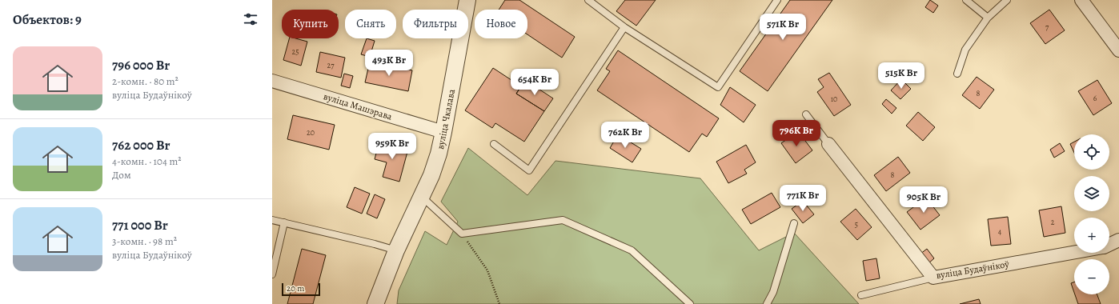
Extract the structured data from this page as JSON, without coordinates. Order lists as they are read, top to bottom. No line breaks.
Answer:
{"streets":{"street":["вуліца Машэрава","вуліца Чкалава","вуліца Будаўнікоў"]},"crossings":[["вуліца Машэрава","вуліца Чкалава"]],"house_numbers":["7","25","27","8","6","10","20","8","2","5","4"],"scale_bar":"20 m","page":{"heading":"Объектов: 9","chip":["Купить","Снять","Фильтры","Новое"],"price":["571K Br","493K Br","515K Br","654K Br","796K Br","762K Br","959K Br","771K Br","905K Br"],"list":[{"name":"796 000 Br","note":"2-комн. · 80 m² · вуліца Будаўнікоў"},{"name":"762 000 Br","note":"4-комн. · 104 m² · Дом"},{"name":"771 000 Br","note":"3-комн. · 98 m² · вуліца Будаўнікоў"}],"map_buttons":["+","−"],"scale":"20 m"}}
